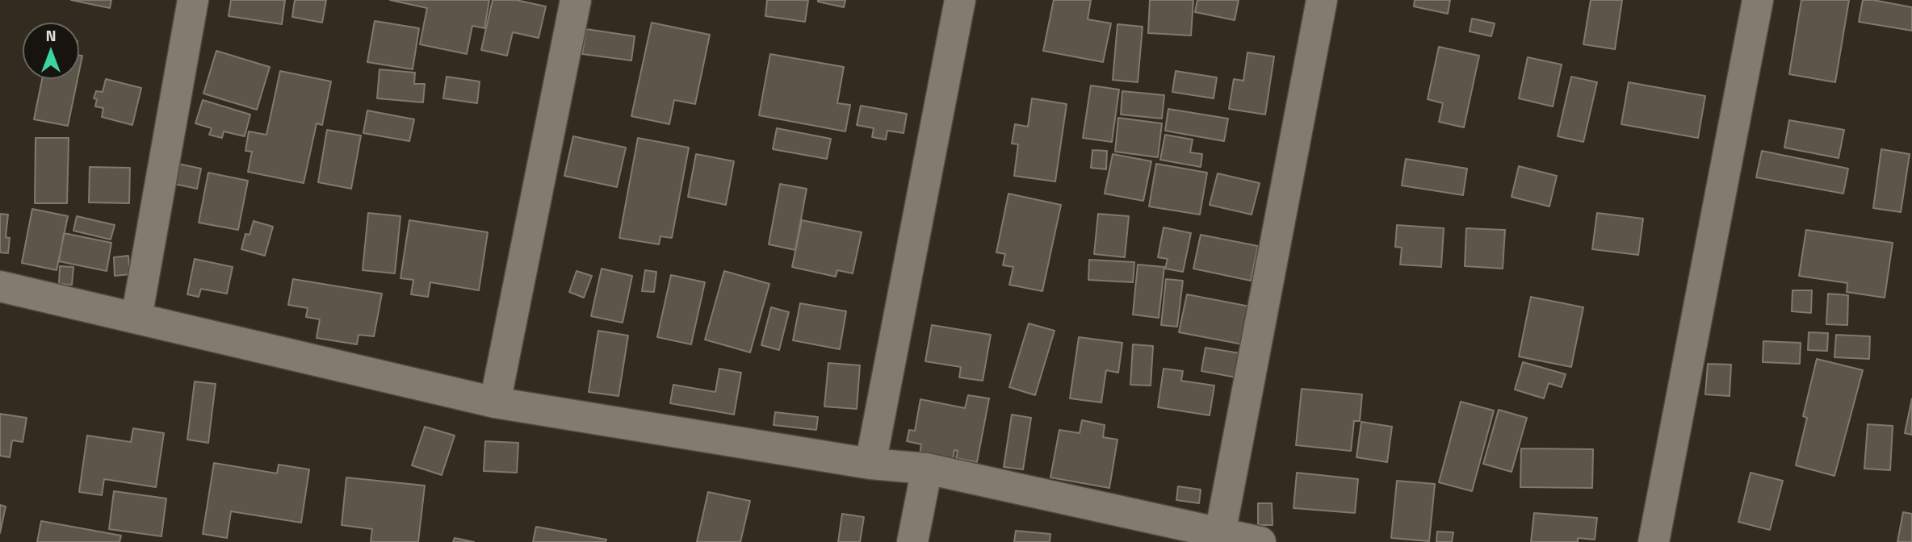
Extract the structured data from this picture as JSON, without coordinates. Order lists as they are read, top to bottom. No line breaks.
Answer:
{"north":"top"}
